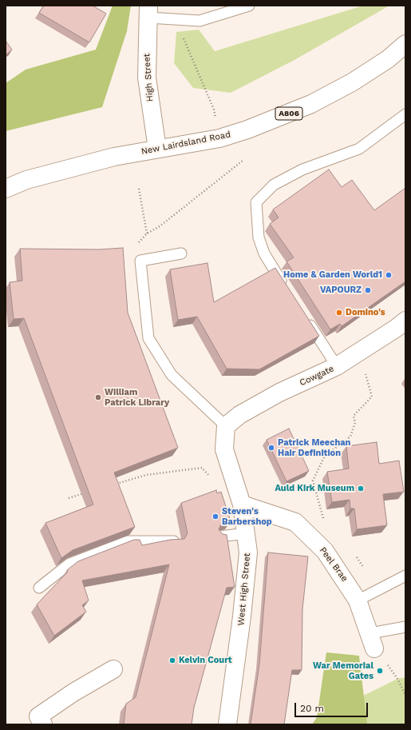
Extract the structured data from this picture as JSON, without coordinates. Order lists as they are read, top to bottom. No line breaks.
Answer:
{"streets":{"street":["High Street","A806","New Lairdsland Road","Cowgate","Peel Brae","West High Street"]},"crossings":[["High Street","New Lairdsland Road"],["Cowgate","West High Street"],["Peel Brae","West High Street"]],"places":["Home & Garden World1","VAPOURZ","Domino's","William Patrick Library","Patrick Meechan Hair Definition","Auld Kirk Museum","Steven's Barbershop","Kelvin Court","War Memorial Gates"],"scale_bar":"20 m"}
